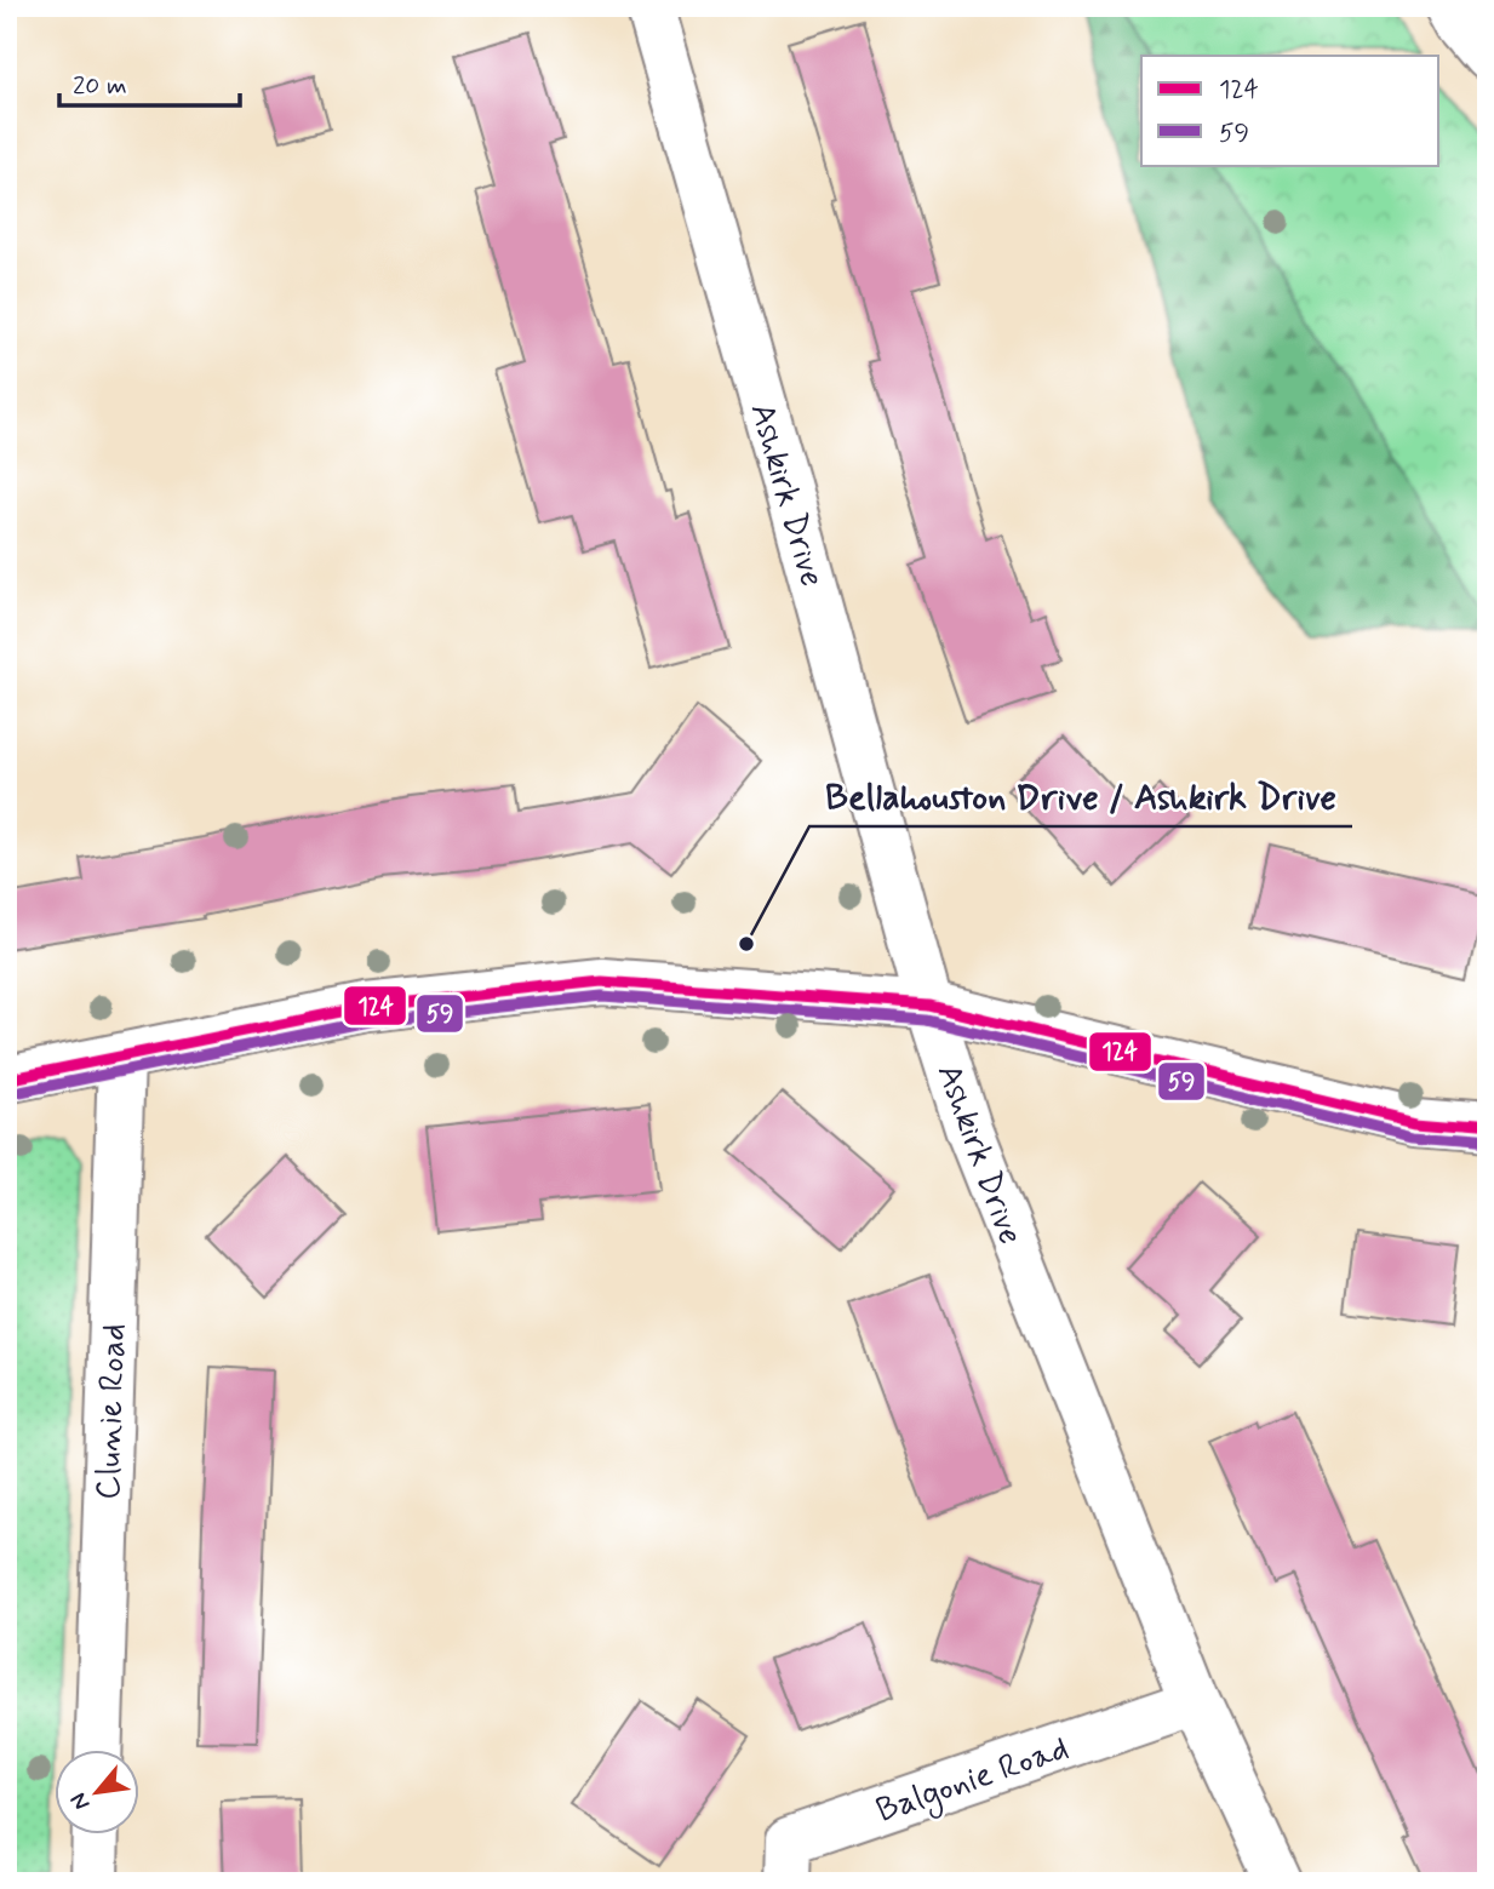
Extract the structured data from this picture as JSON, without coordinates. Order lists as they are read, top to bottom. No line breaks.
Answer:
{"streets":{"street":["Ashkirk Drive","Clunie Road","Balgonie Road"]},"crossings":[["Ashkirk Drive","Balgonie Road"]],"places":["Bellahouston Drive / Ashkirk Drive"],"lines":["transit line 124","transit line 59"],"legend":["124","59"],"scale_bar":"20 m","north":"bottom left"}
